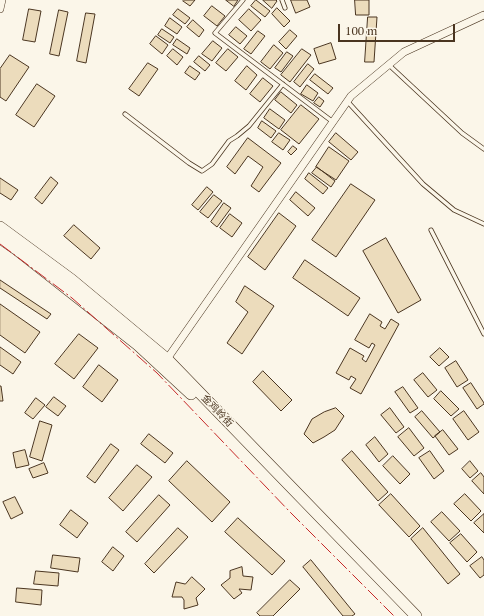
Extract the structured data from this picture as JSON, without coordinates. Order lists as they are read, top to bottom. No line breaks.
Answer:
{"streets":{"main road":["金鸡岭街"]},"scale_bar":"100 m"}
